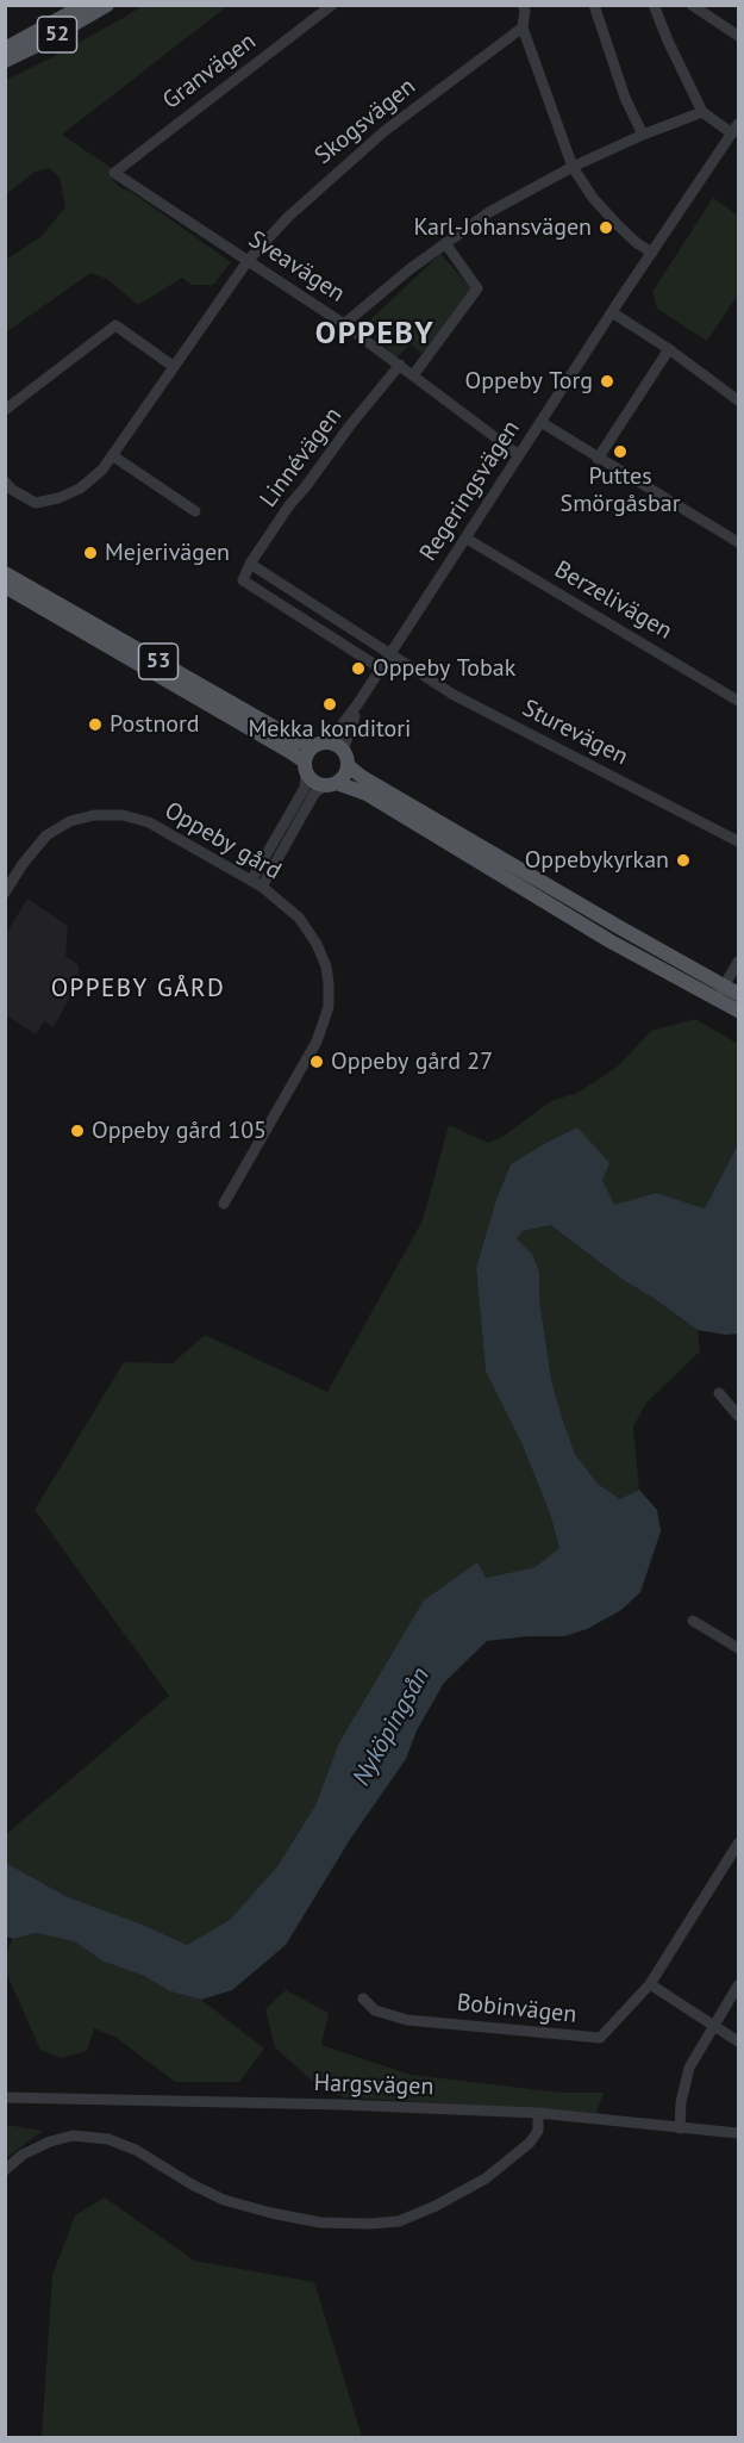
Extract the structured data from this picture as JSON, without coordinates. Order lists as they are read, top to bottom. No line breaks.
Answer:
{"streets":{"main road":["52","53"],"street":["Granvägen","Skogsvägen","Sveavägen","Linnévägen","Regeringsvägen","Berzelivägen","Sturevägen","Oppeby gård","Bobinvägen","Hargsvägen"]},"crossings":[["Granvägen","Sveavägen"],["Skogsvägen","Sveavägen"],["Sveavägen","Linnévägen"],["Sveavägen","Regeringsvägen"],["Linnévägen","Regeringsvägen"],["Linnévägen","Sturevägen"],["Regeringsvägen","Berzelivägen"],["Regeringsvägen","53"],["Regeringsvägen","Sturevägen"]],"districts":["OPPEBY","OPPEBY GÅRD"],"water":["Nyköpingsån"],"places":["Karl-Johansvägen","Oppeby Torg","Puttes Smörgåsbar","Mejerivägen","Oppeby Tobak","Mekka konditori","Postnord","Oppebykyrkan","Oppeby gård 27","Oppeby gård 105"]}
